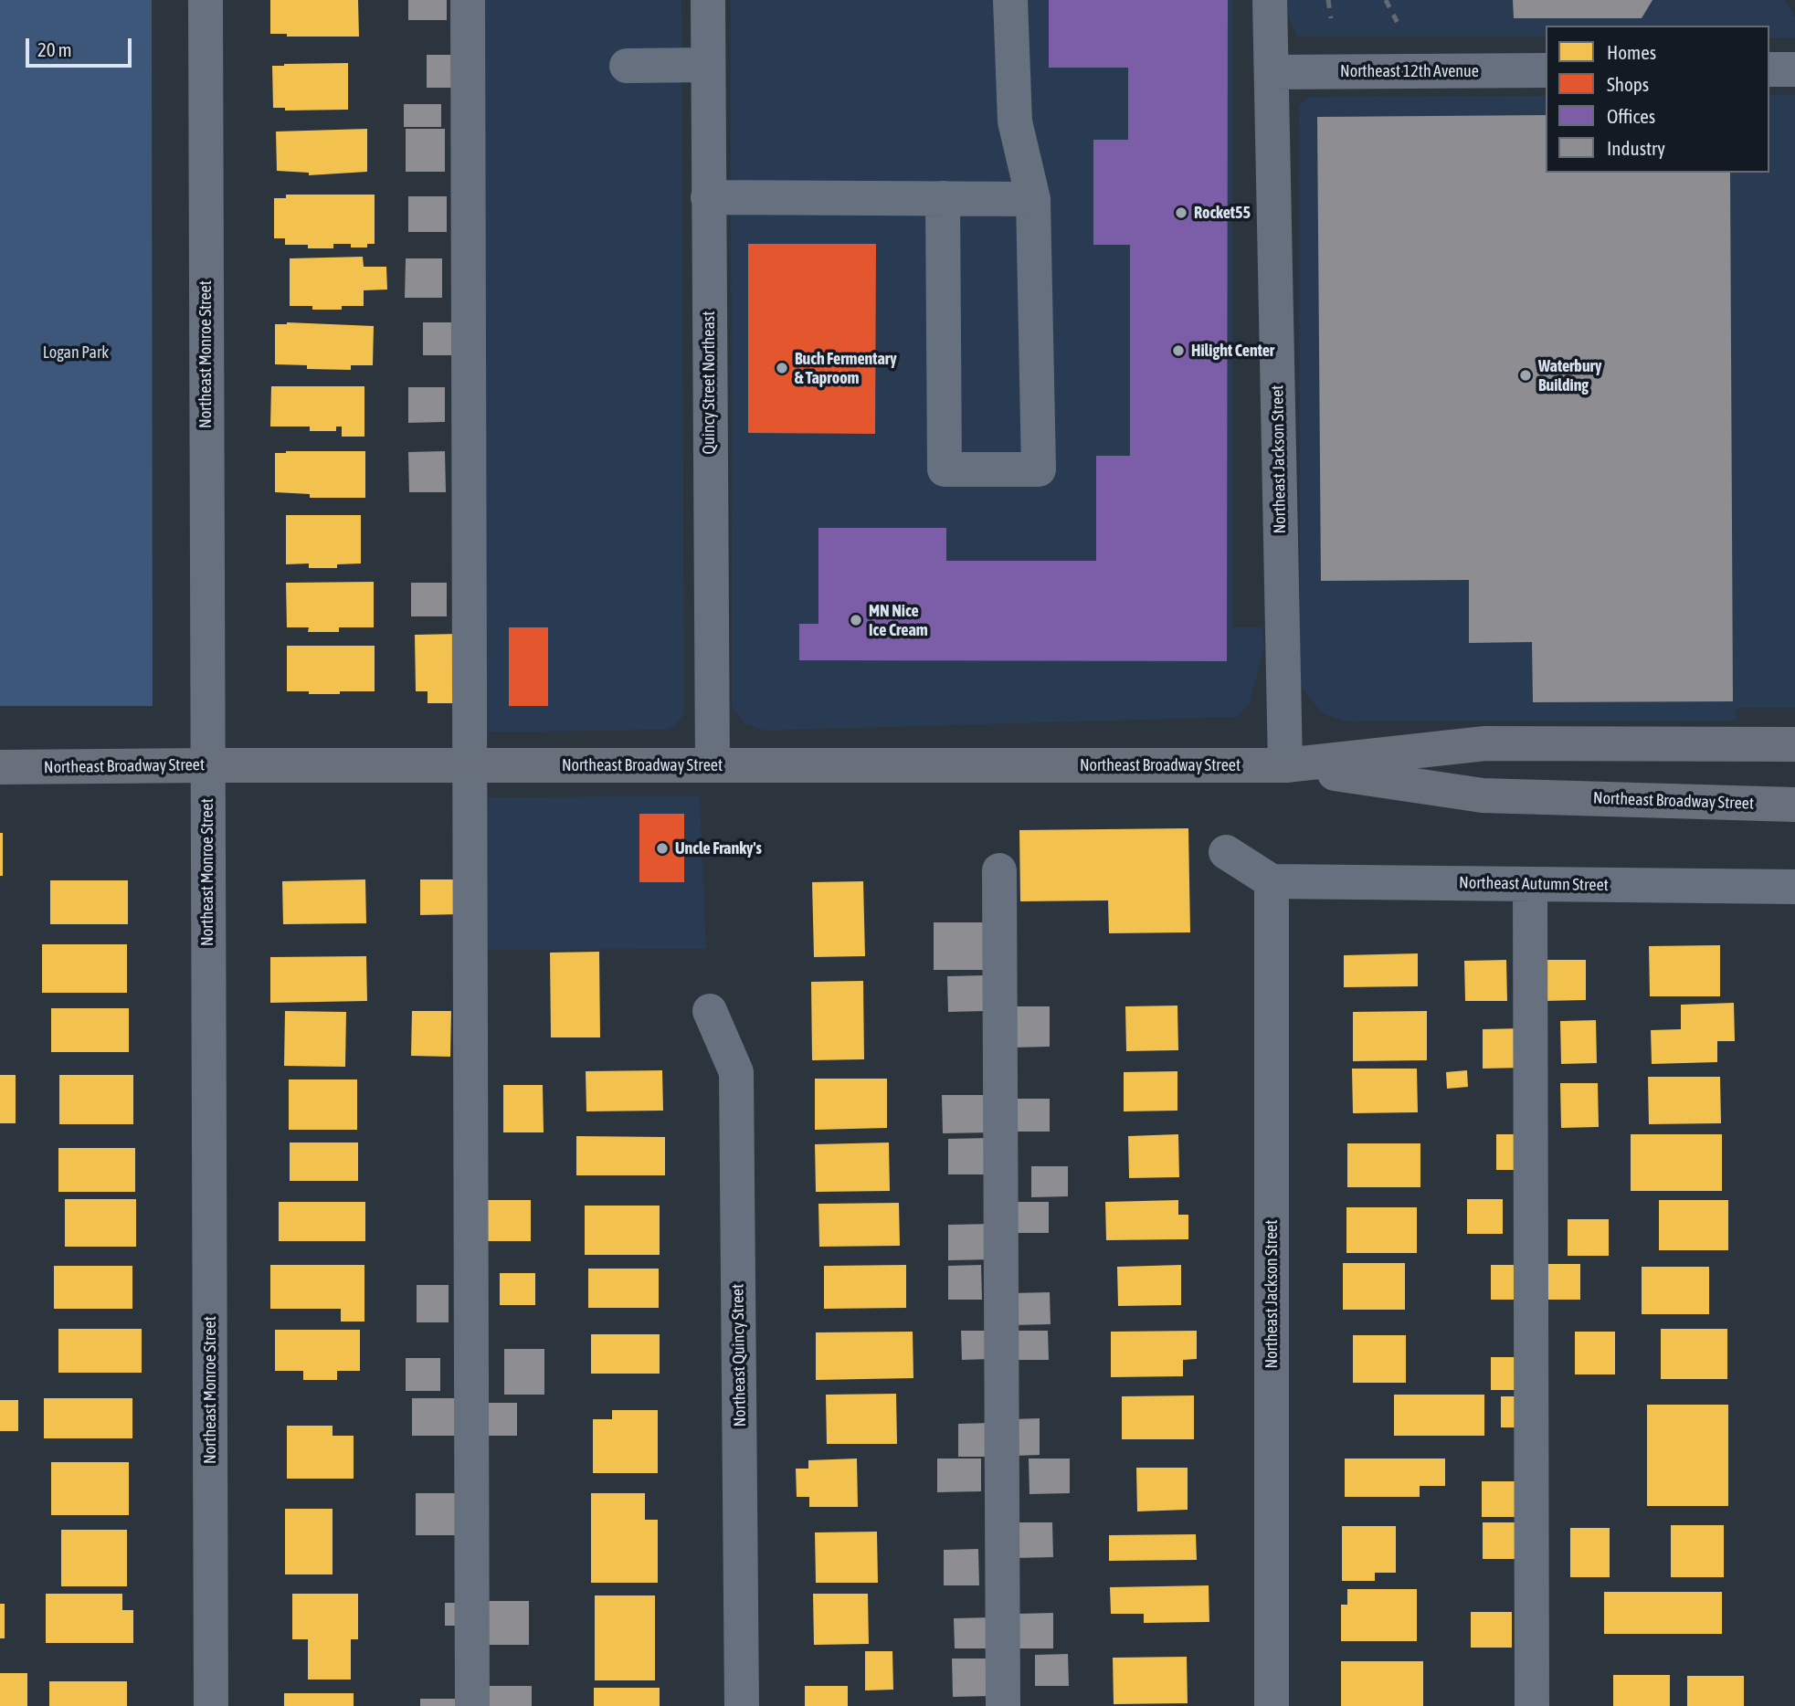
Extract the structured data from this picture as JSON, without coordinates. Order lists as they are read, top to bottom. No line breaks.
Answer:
{"streets":{"main road":["Northeast Broadway Street"],"street":["Northeast 12th Avenue","Northeast Monroe Street","Quincy Street Northeast","Northeast Jackson Street","Northeast Autumn Street","Northeast Quincy Street"]},"crossings":[["Northeast 12th Avenue","Northeast Jackson Street"],["Northeast Monroe Street","Northeast Broadway Street"],["Quincy Street Northeast","Northeast Broadway Street"],["Northeast Jackson Street","Northeast Broadway Street"],["Northeast Jackson Street","Northeast Autumn Street"]],"parks":["Logan Park"],"places":["Rocket55","Hilight Center","Buch Fermentary & Taproom","Waterbury Building","MN Nice Ice Cream","Uncle Franky's"],"legend":["Homes","Shops","Offices","Industry"],"scale_bar":"20 m"}
